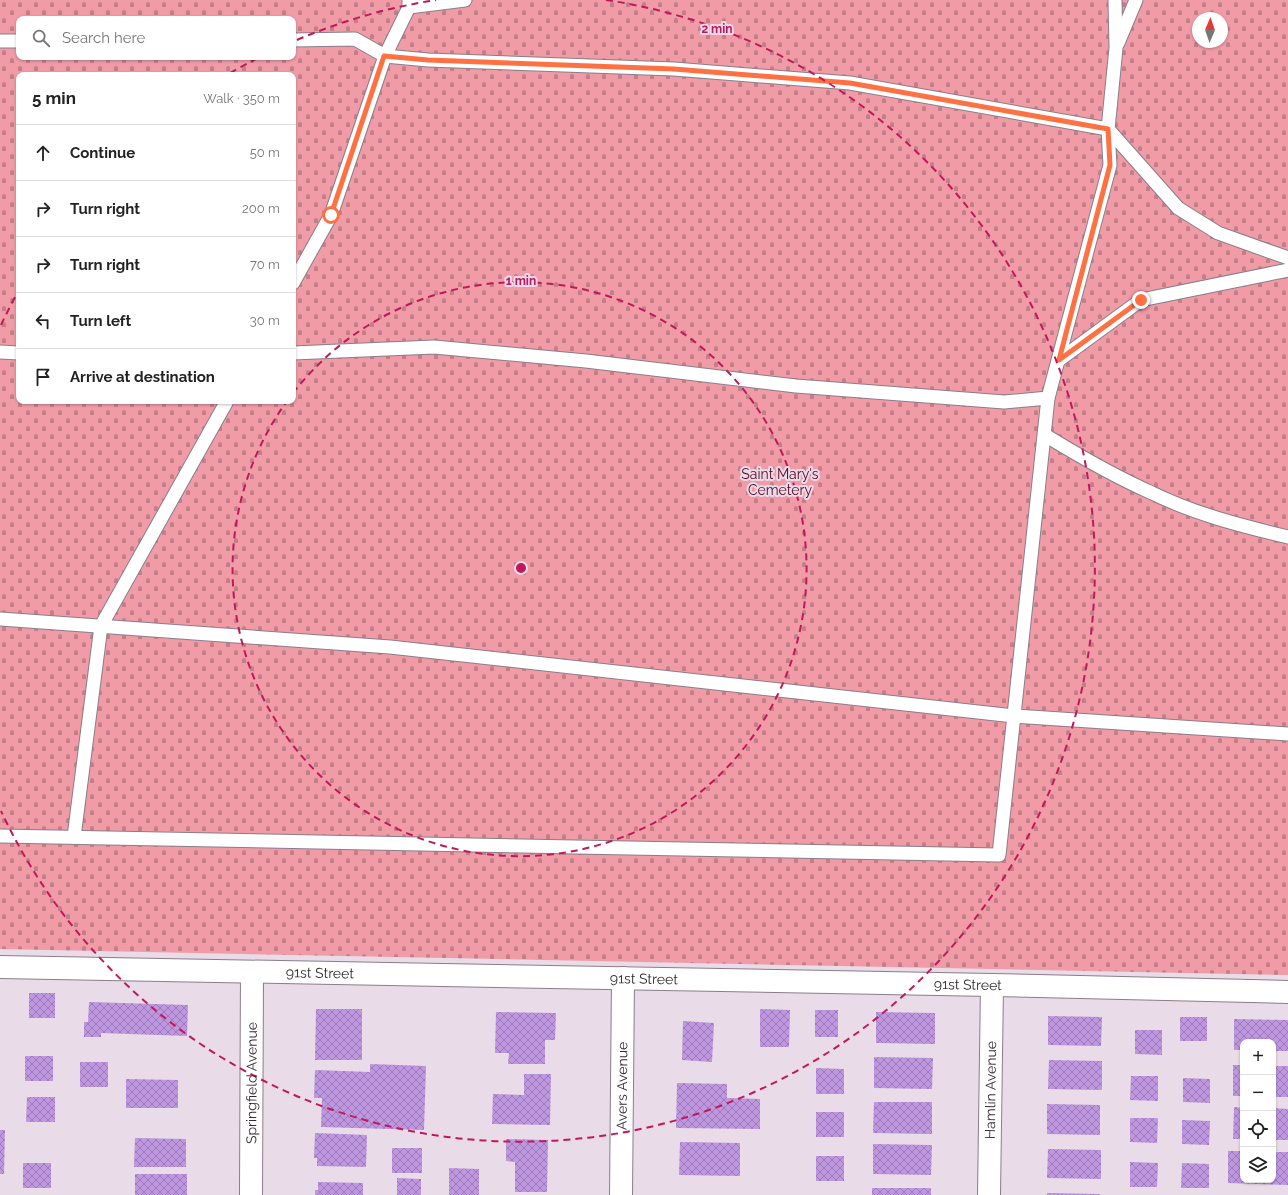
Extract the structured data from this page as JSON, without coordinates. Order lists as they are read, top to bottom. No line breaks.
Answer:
{"streets":{"street":["91st Street","Springfield Avenue","Avers Avenue","Hamlin Avenue"]},"crossings":[["91st Street","Springfield Avenue"],["91st Street","Avers Avenue"],["91st Street","Hamlin Avenue"]],"parks":["Saint Mary's Cemetery"],"north":"top","page":{"search":"Search here","heading":["5 min","Walk · 350 m"],"list":[["Continue","50 m"],["Turn right","200 m"],["Turn right","70 m"],["Turn left","30 m"],"Arrive at destination"],"map_buttons":["+","−"]},"rings":["2 min","1 min"]}
